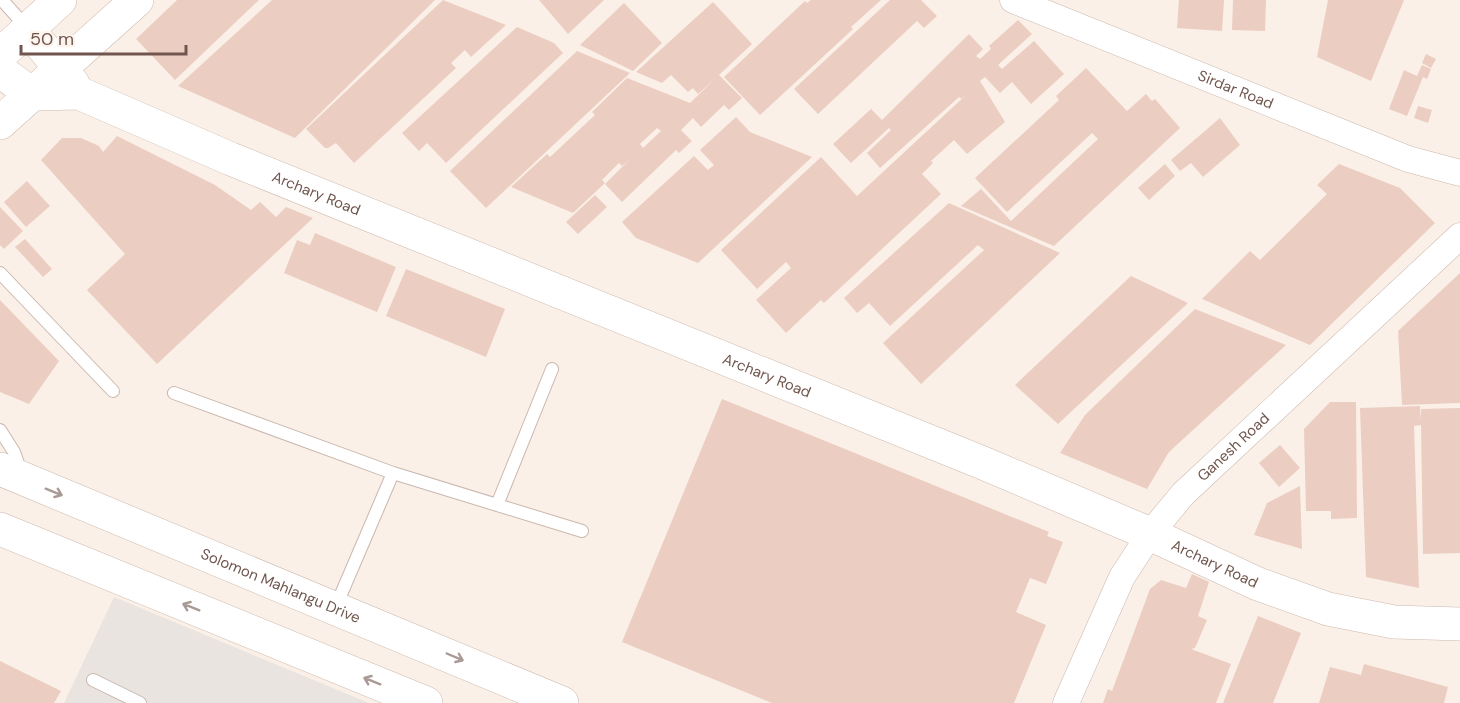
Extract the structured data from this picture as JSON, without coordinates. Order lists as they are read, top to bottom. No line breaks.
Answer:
{"streets":{"street":["Sirdar Road","Archary Road","Ganesh Road","Solomon Mahlangu Drive"]},"crossings":[["Archary Road","Ganesh Road"]],"scale_bar":"50 m"}
